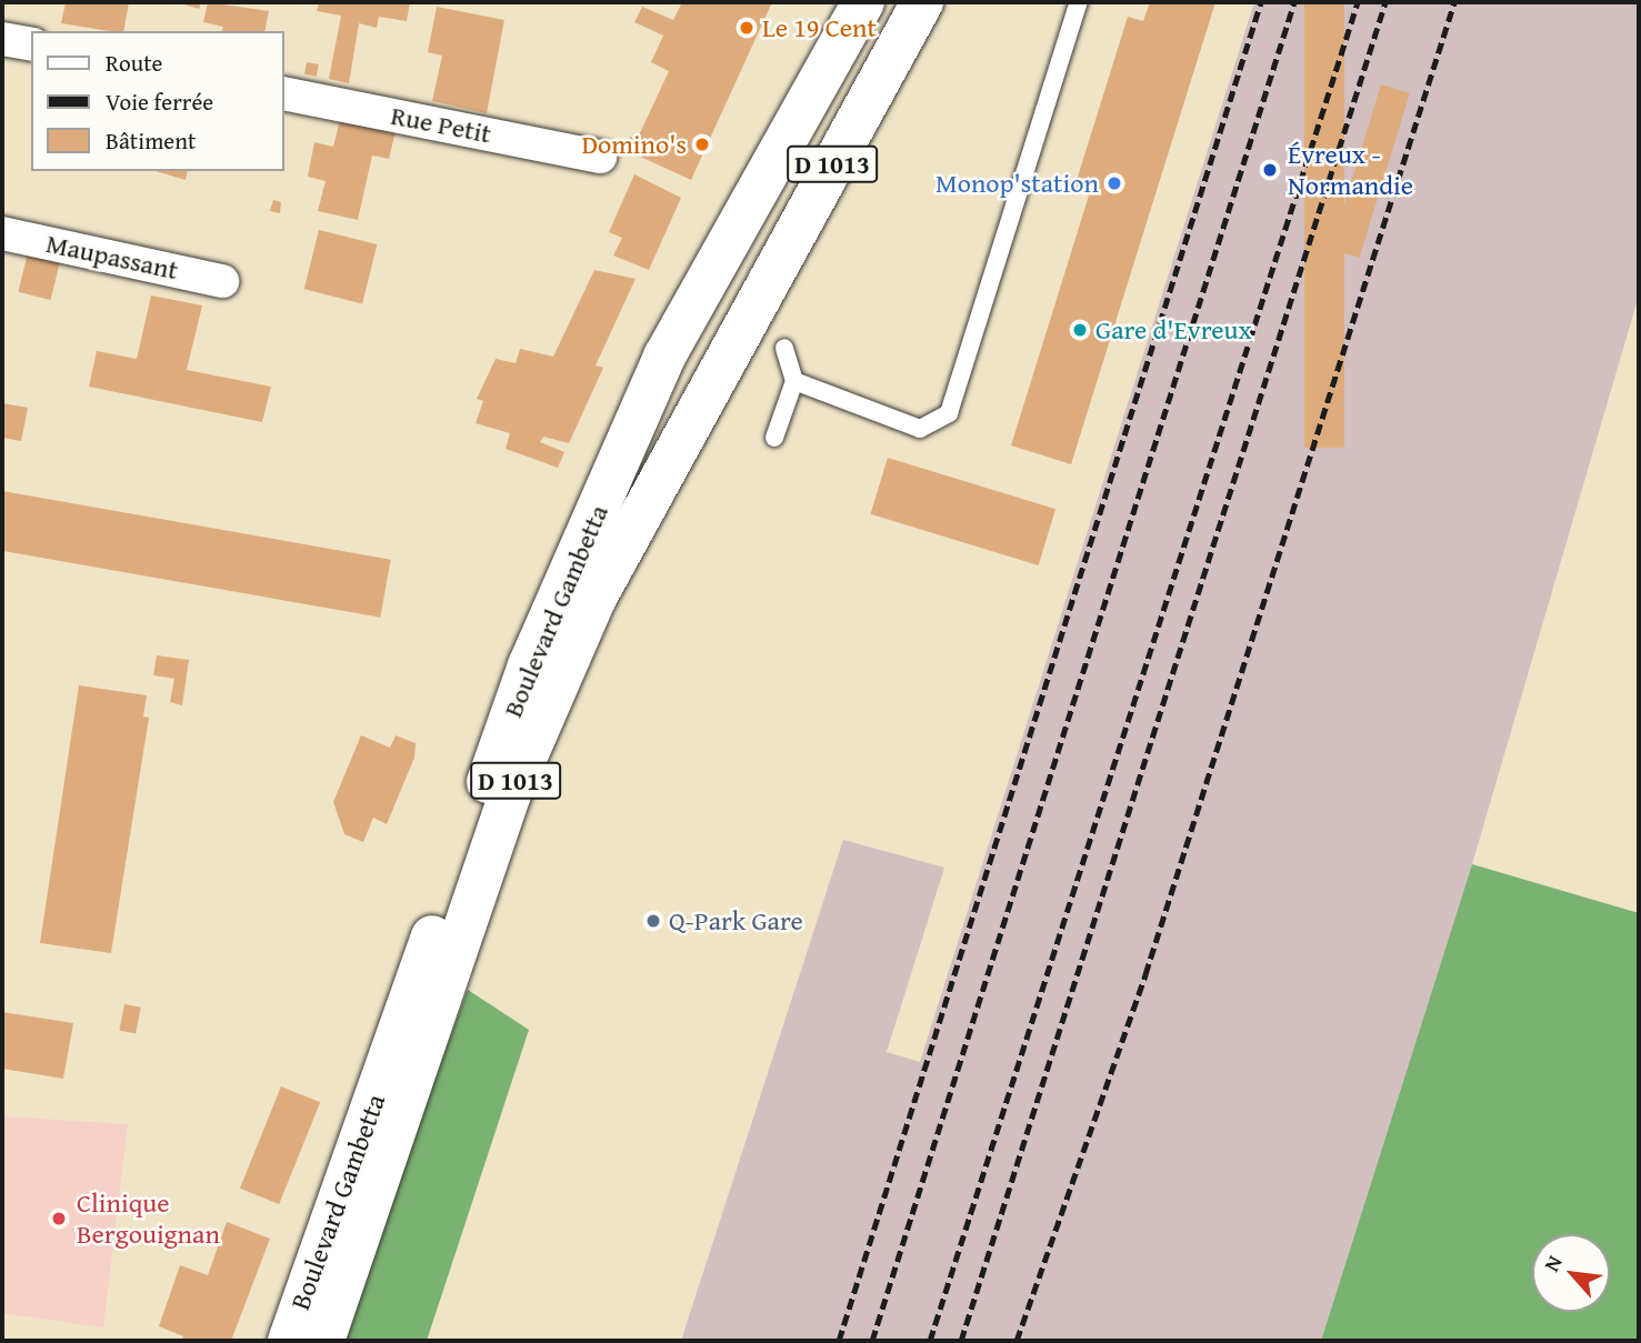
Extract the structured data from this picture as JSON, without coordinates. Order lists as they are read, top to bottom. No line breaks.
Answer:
{"streets":{"main road":["D 1013","Boulevard Gambetta"],"street":["Rue Petit","Maupassant"]},"places":["Le 19 Cent","Domino's","Évreux - Normandie","Monop'station","Gare d'Evreux","Q-Park Gare","Clinique Bergouignan"],"legend":["Route","Voie ferrée","Bâtiment"],"north":"top left"}
